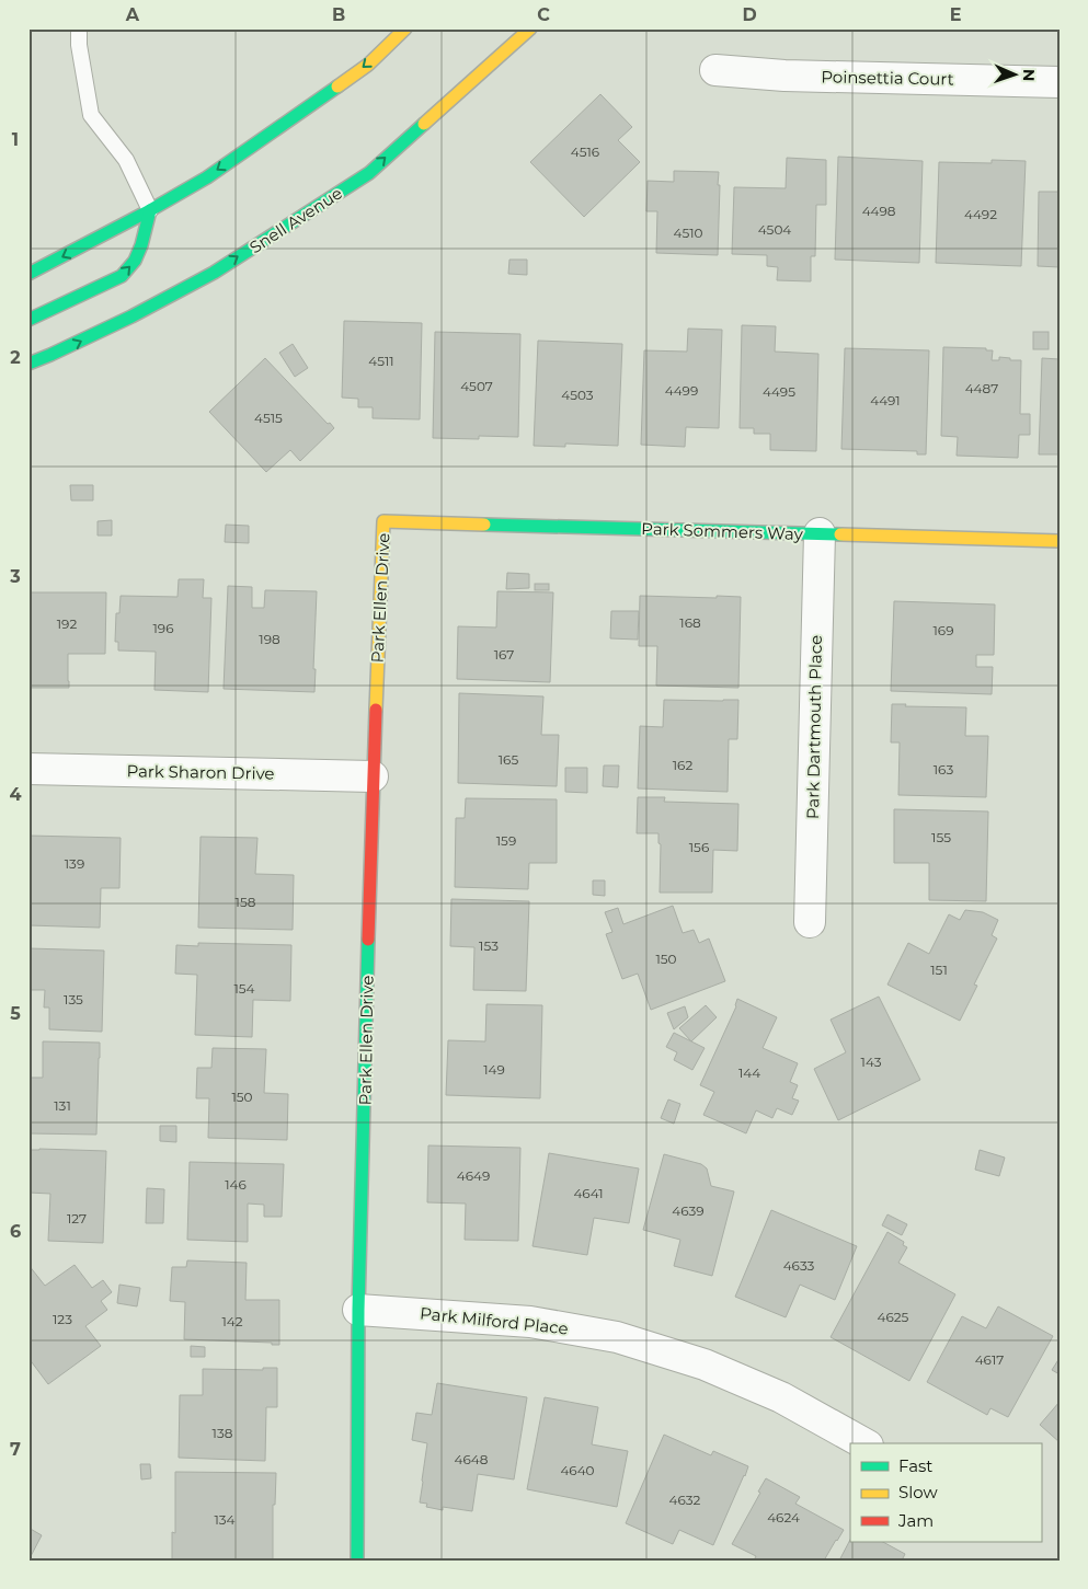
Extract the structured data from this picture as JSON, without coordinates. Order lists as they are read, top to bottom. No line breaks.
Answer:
{"streets":{"street":["Poinsettia Court","Snell Avenue","Park Sommers Way","Park Ellen Drive","Park Dartmouth Place","Park Sharon Drive","Park Milford Place"]},"crossings":[["Park Sommers Way","Park Ellen Drive"],["Park Sommers Way","Park Dartmouth Place"],["Park Ellen Drive","Park Sharon Drive"],["Park Ellen Drive","Park Milford Place"]],"house_numbers":["4516","4498","4492","4504","4510","4511","4507","4487","4499","4495","4503","4491","4515","168","192","196","169","198","167","165","162","163","155","159","156","139","158","153","150","151","154","135","143","149","144","150","131","4649","146","4641","4639","127","4633","4625","123","142","4617","138","4648","4640","4632","4624","134"],"legend":["Fast","Slow","Jam"],"north":"right","grid":{"columns":["A","B","C","D","E"],"rows":["1","2","3","4","5","6","7"]}}
